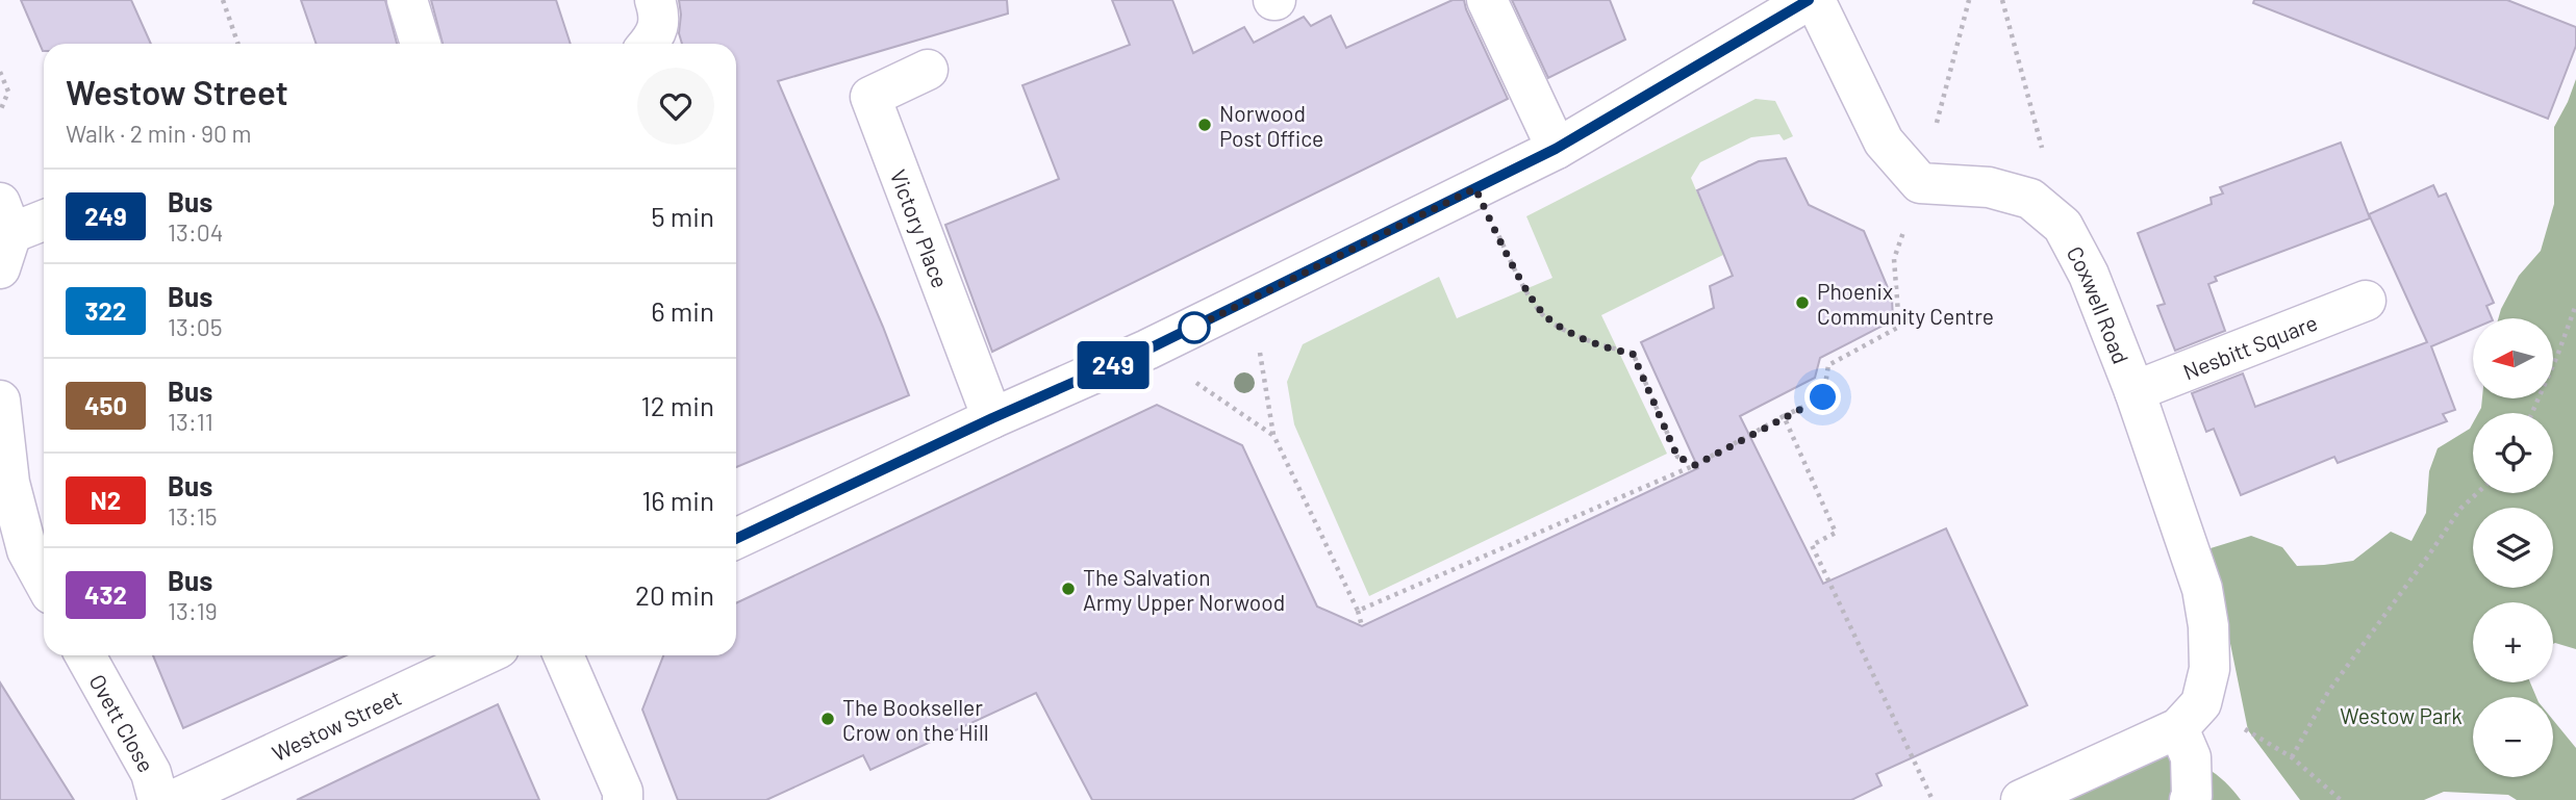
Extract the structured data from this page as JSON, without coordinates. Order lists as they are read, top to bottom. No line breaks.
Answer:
{"streets":{"street":["Victory Place","Coxwell Road","Nesbitt Square","Ovett Close","Westow Street"]},"crossings":[["Coxwell Road","Nesbitt Square"]],"parks":["Westow Park"],"places":["Norwood Post Office","Phoenix Community Centre","The Salvation Army Upper Norwood","The Bookseller Crow on the Hill"],"lines":["bus line 249"],"north":"left","page":{"on_map":"249","heading":["Westow Street","Walk · 2 min · 90 m"],"list":[{"mark":"249","name":"Bus","note":"13:04","value":"5 min"},{"mark":"322","name":"Bus","note":"13:05","value":"6 min"},{"mark":"450","name":"Bus","note":"13:11","value":"12 min"},{"mark":"N2","name":"Bus","note":"13:15","value":"16 min"},{"mark":"432","name":"Bus","note":"13:19","value":"20 min"}],"map_buttons":["+","−"]}}
